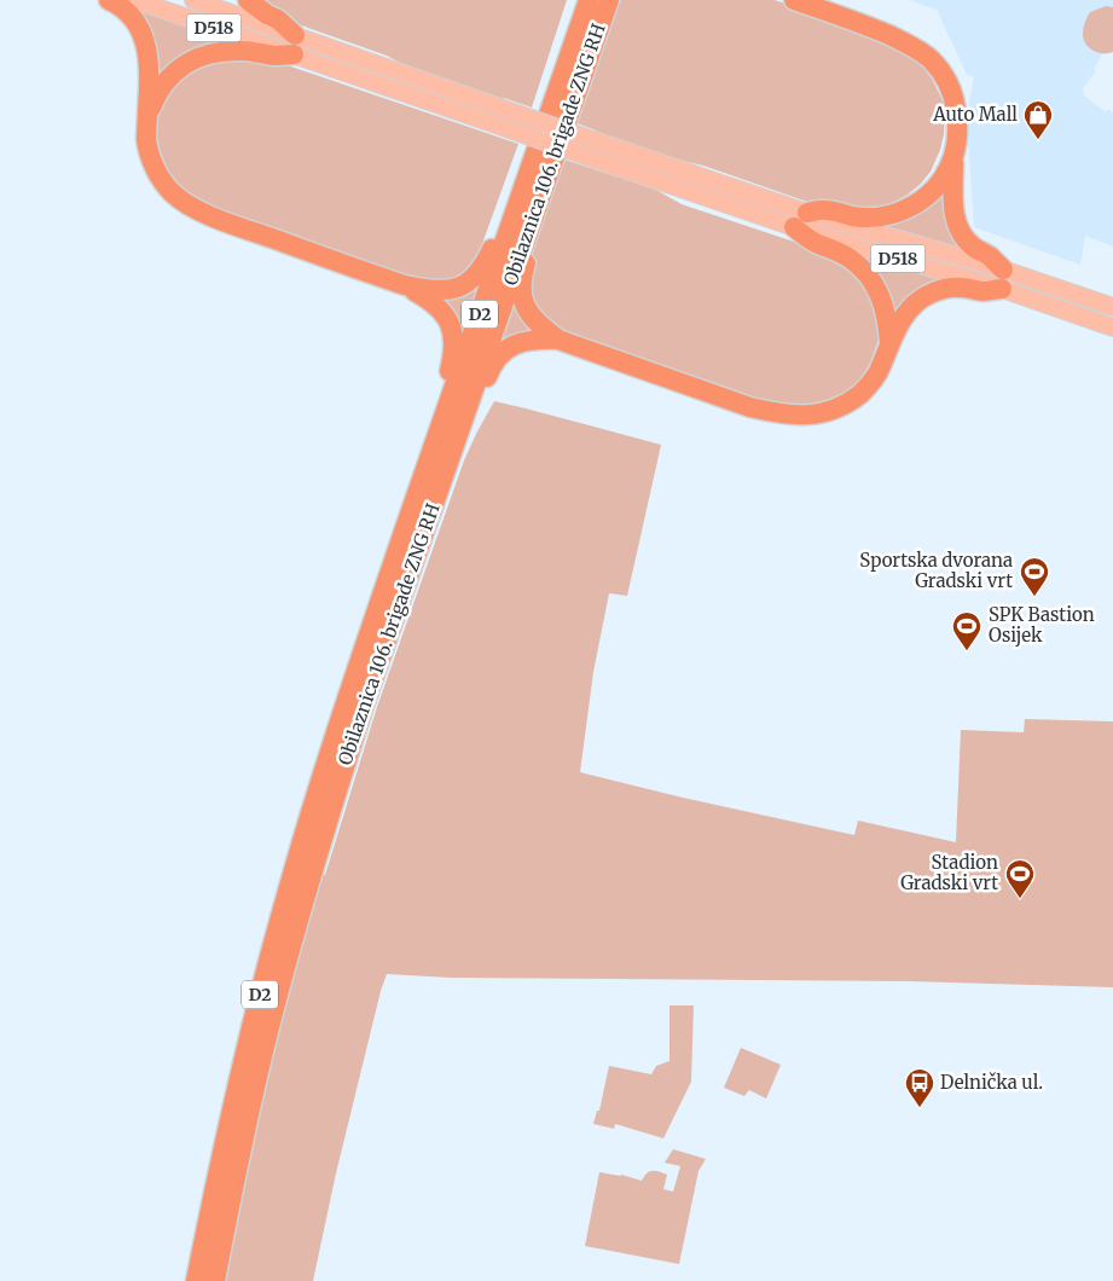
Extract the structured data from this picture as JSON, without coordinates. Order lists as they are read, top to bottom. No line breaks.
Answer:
{"streets":{"highway":["Obilaznica 106. brigade ZNG RH","D2"],"main road":["D518"]},"places":{"shop":["Auto Mall"],"sports":["Sportska dvorana Gradski vrt","SPK Bastion Osijek","Stadion Gradski vrt"],"bus stop":["Delnička ul."]}}
